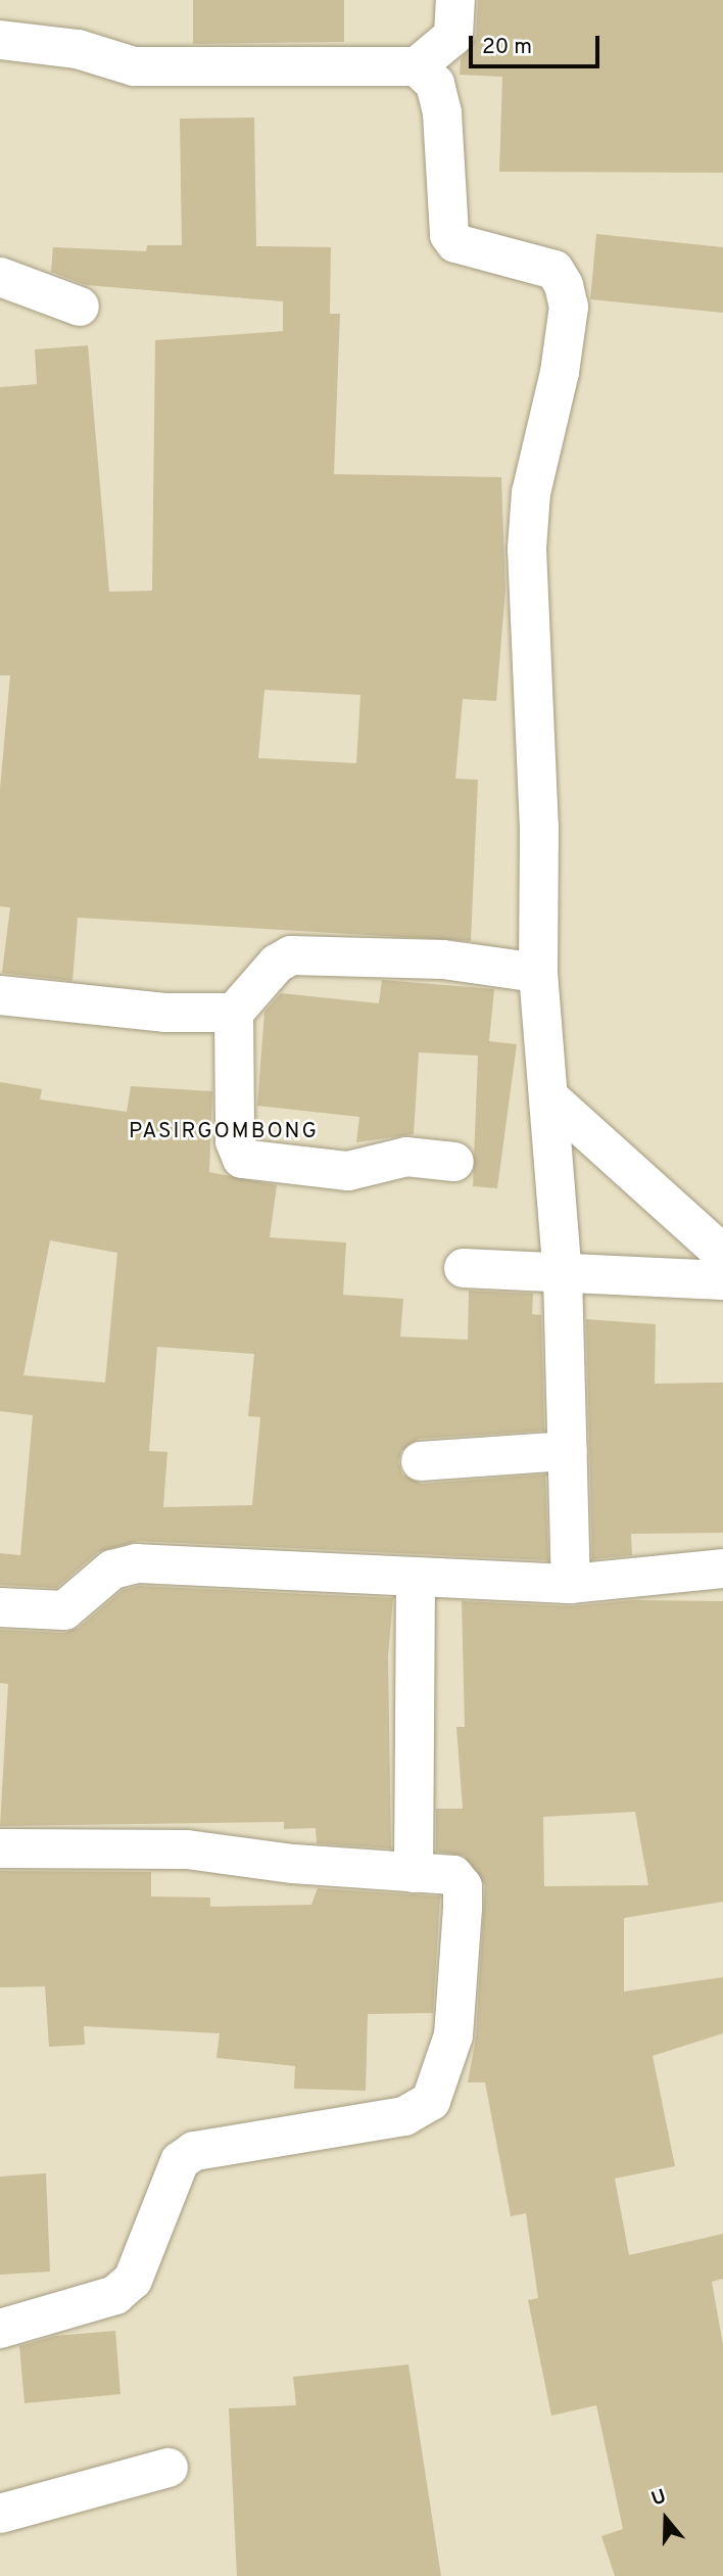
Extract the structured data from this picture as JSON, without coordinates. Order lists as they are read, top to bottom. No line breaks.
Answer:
{"districts":["PASIRGOMBONG"],"scale_bar":"20 m","north":"top"}
